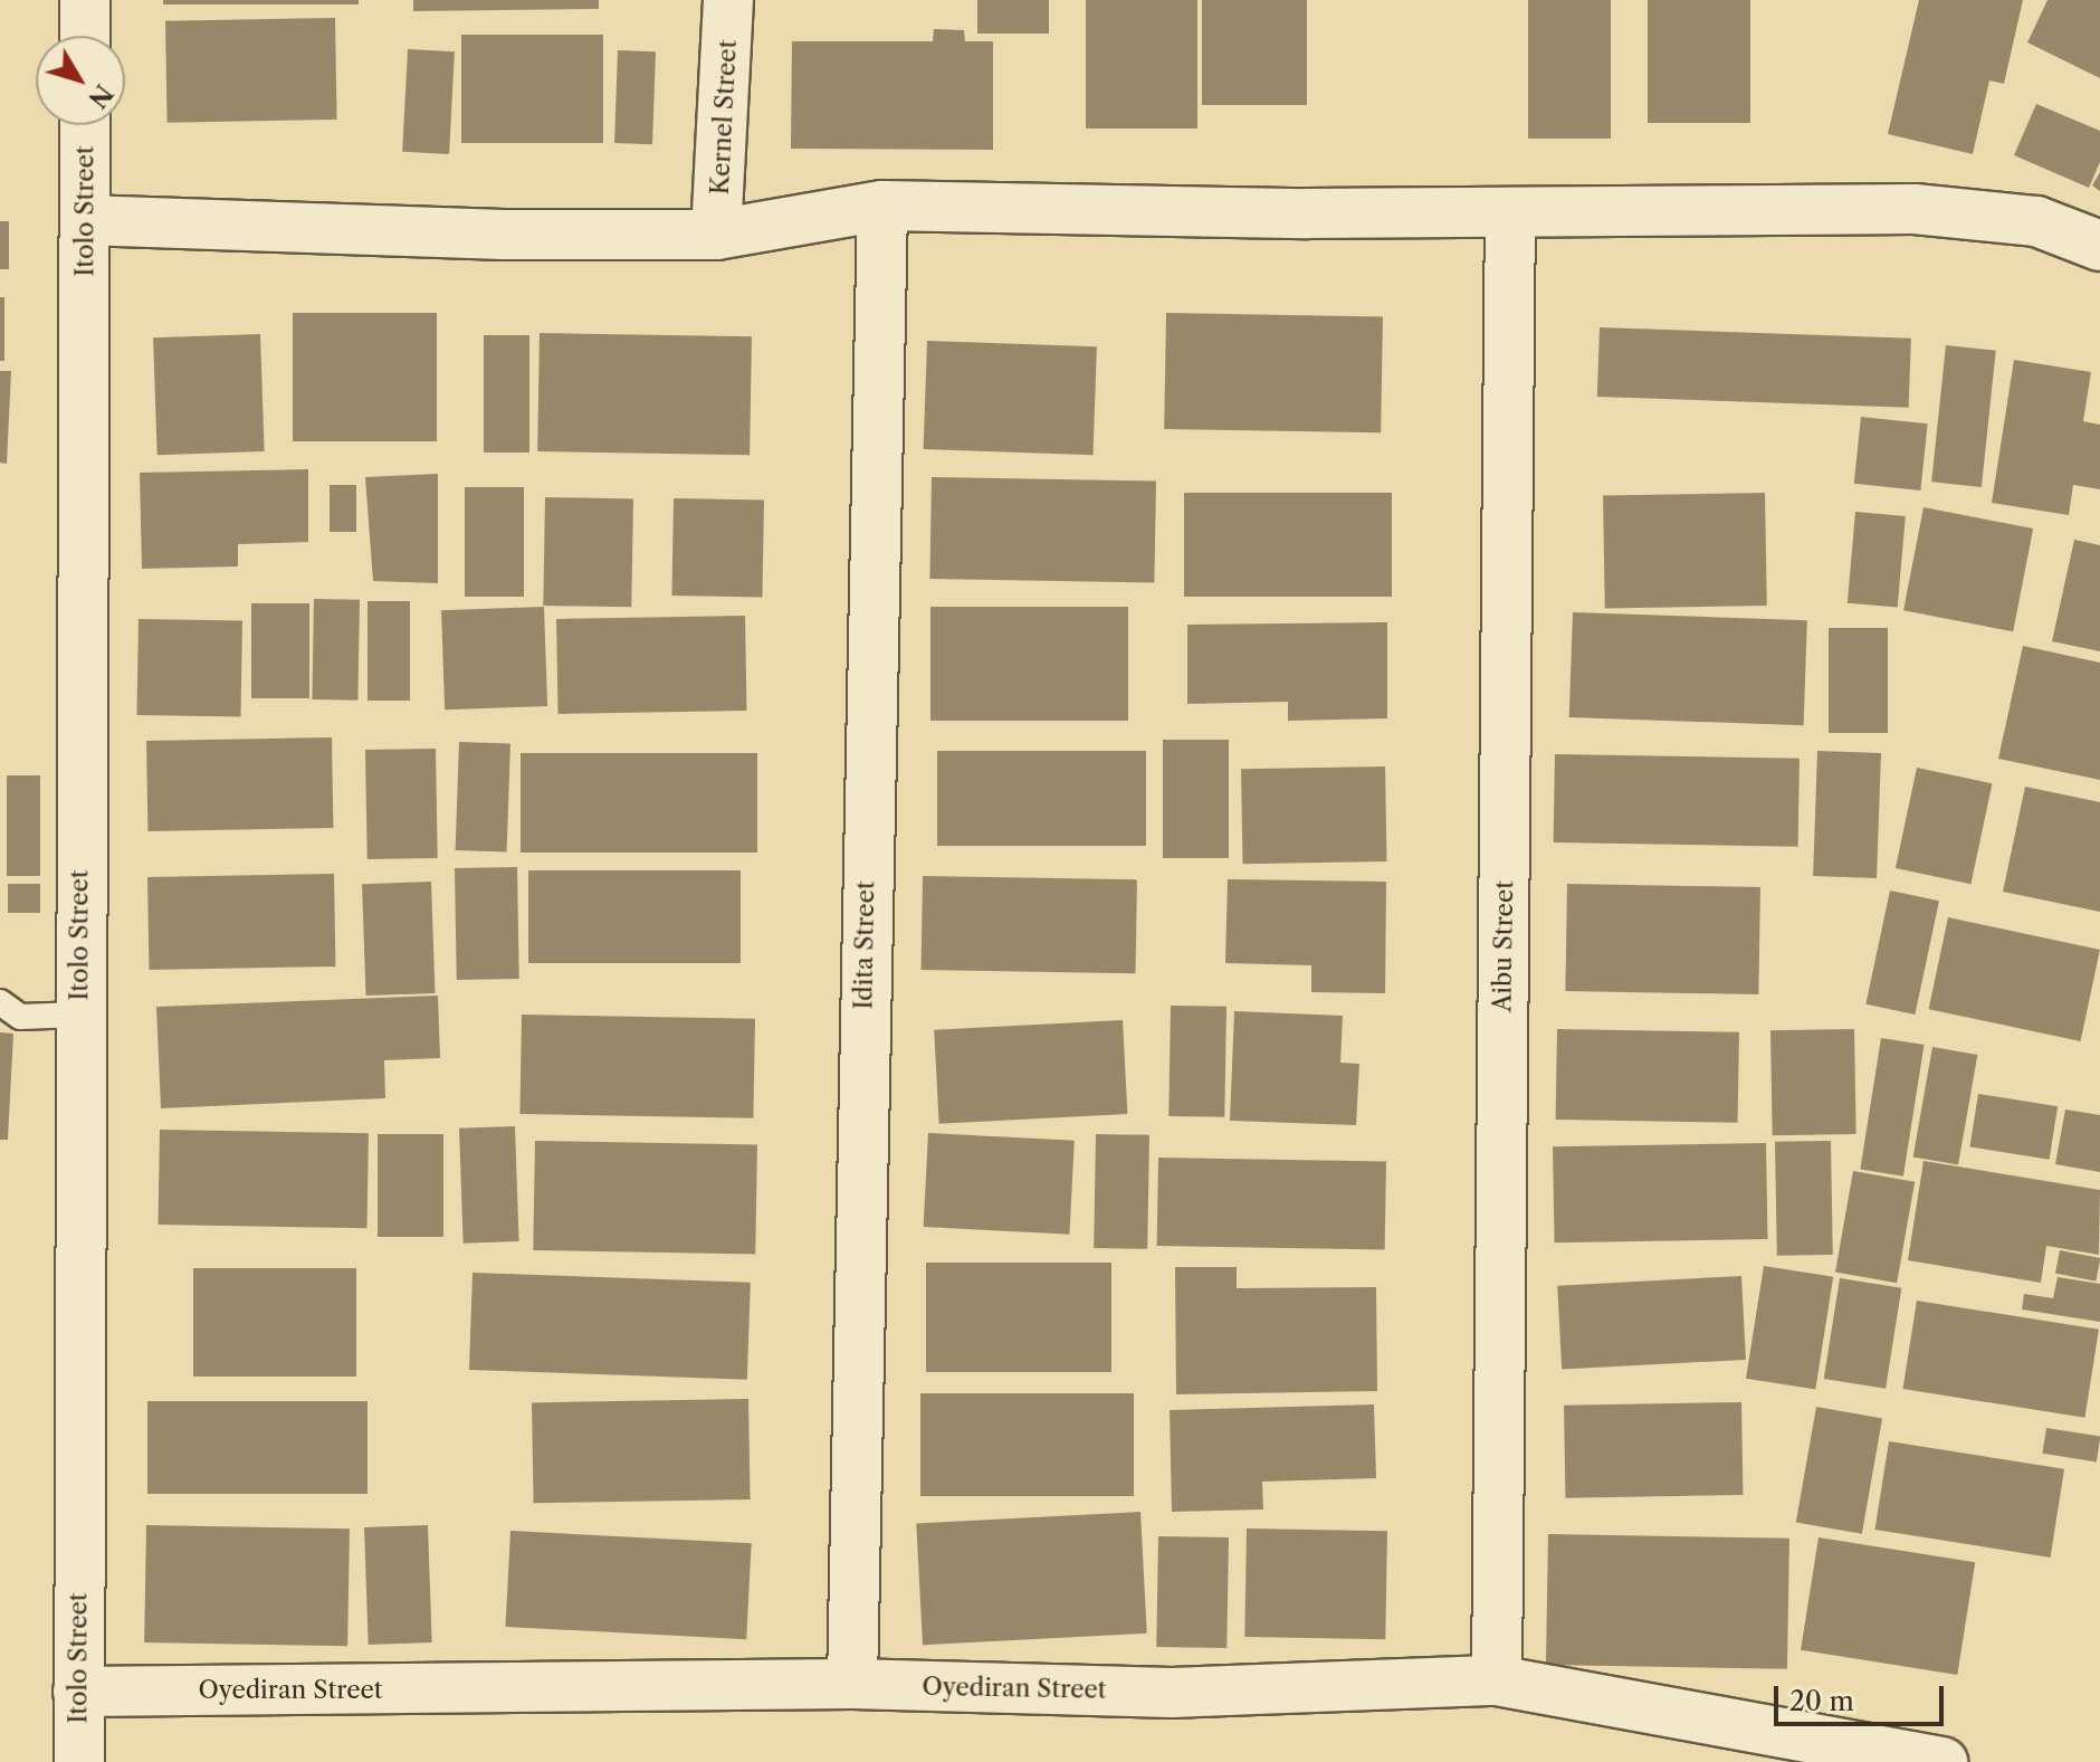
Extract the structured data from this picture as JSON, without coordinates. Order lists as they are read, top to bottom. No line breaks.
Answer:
{"streets":{"street":["Kernel Street","Itolo Street","Idita Street","Aibu Street","Oyediran Street"]},"crossings":[["Itolo Street","Oyediran Street"],["Idita Street","Oyediran Street"],["Aibu Street","Oyediran Street"]],"scale_bar":"20 m","north":"bottom right"}
